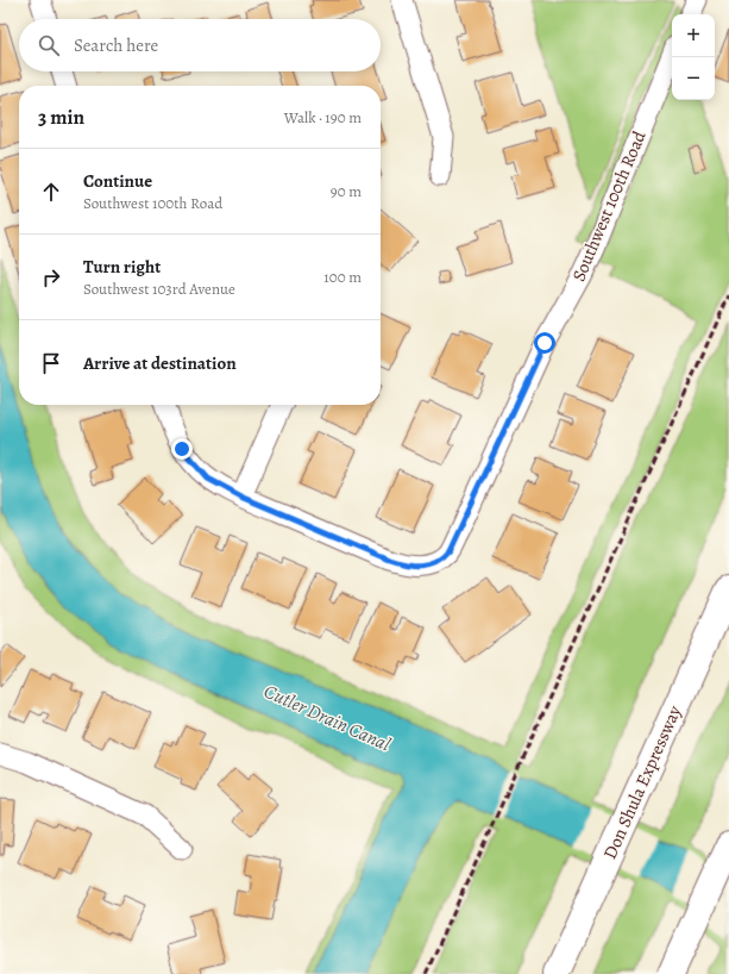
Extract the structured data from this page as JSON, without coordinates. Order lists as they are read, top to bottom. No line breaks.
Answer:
{"streets":{"highway":["Don Shula Expressway"],"street":["Southwest 100th Road"]},"water":["Cutler Drain Canal"],"page":{"map_buttons":["+","−"],"search":"Search here","heading":["3 min","Walk · 190 m"],"list":[["Continue","Southwest 100th Road","90 m"],["Turn right","Southwest 103rd Avenue","100 m"],"Arrive at destination"]}}
